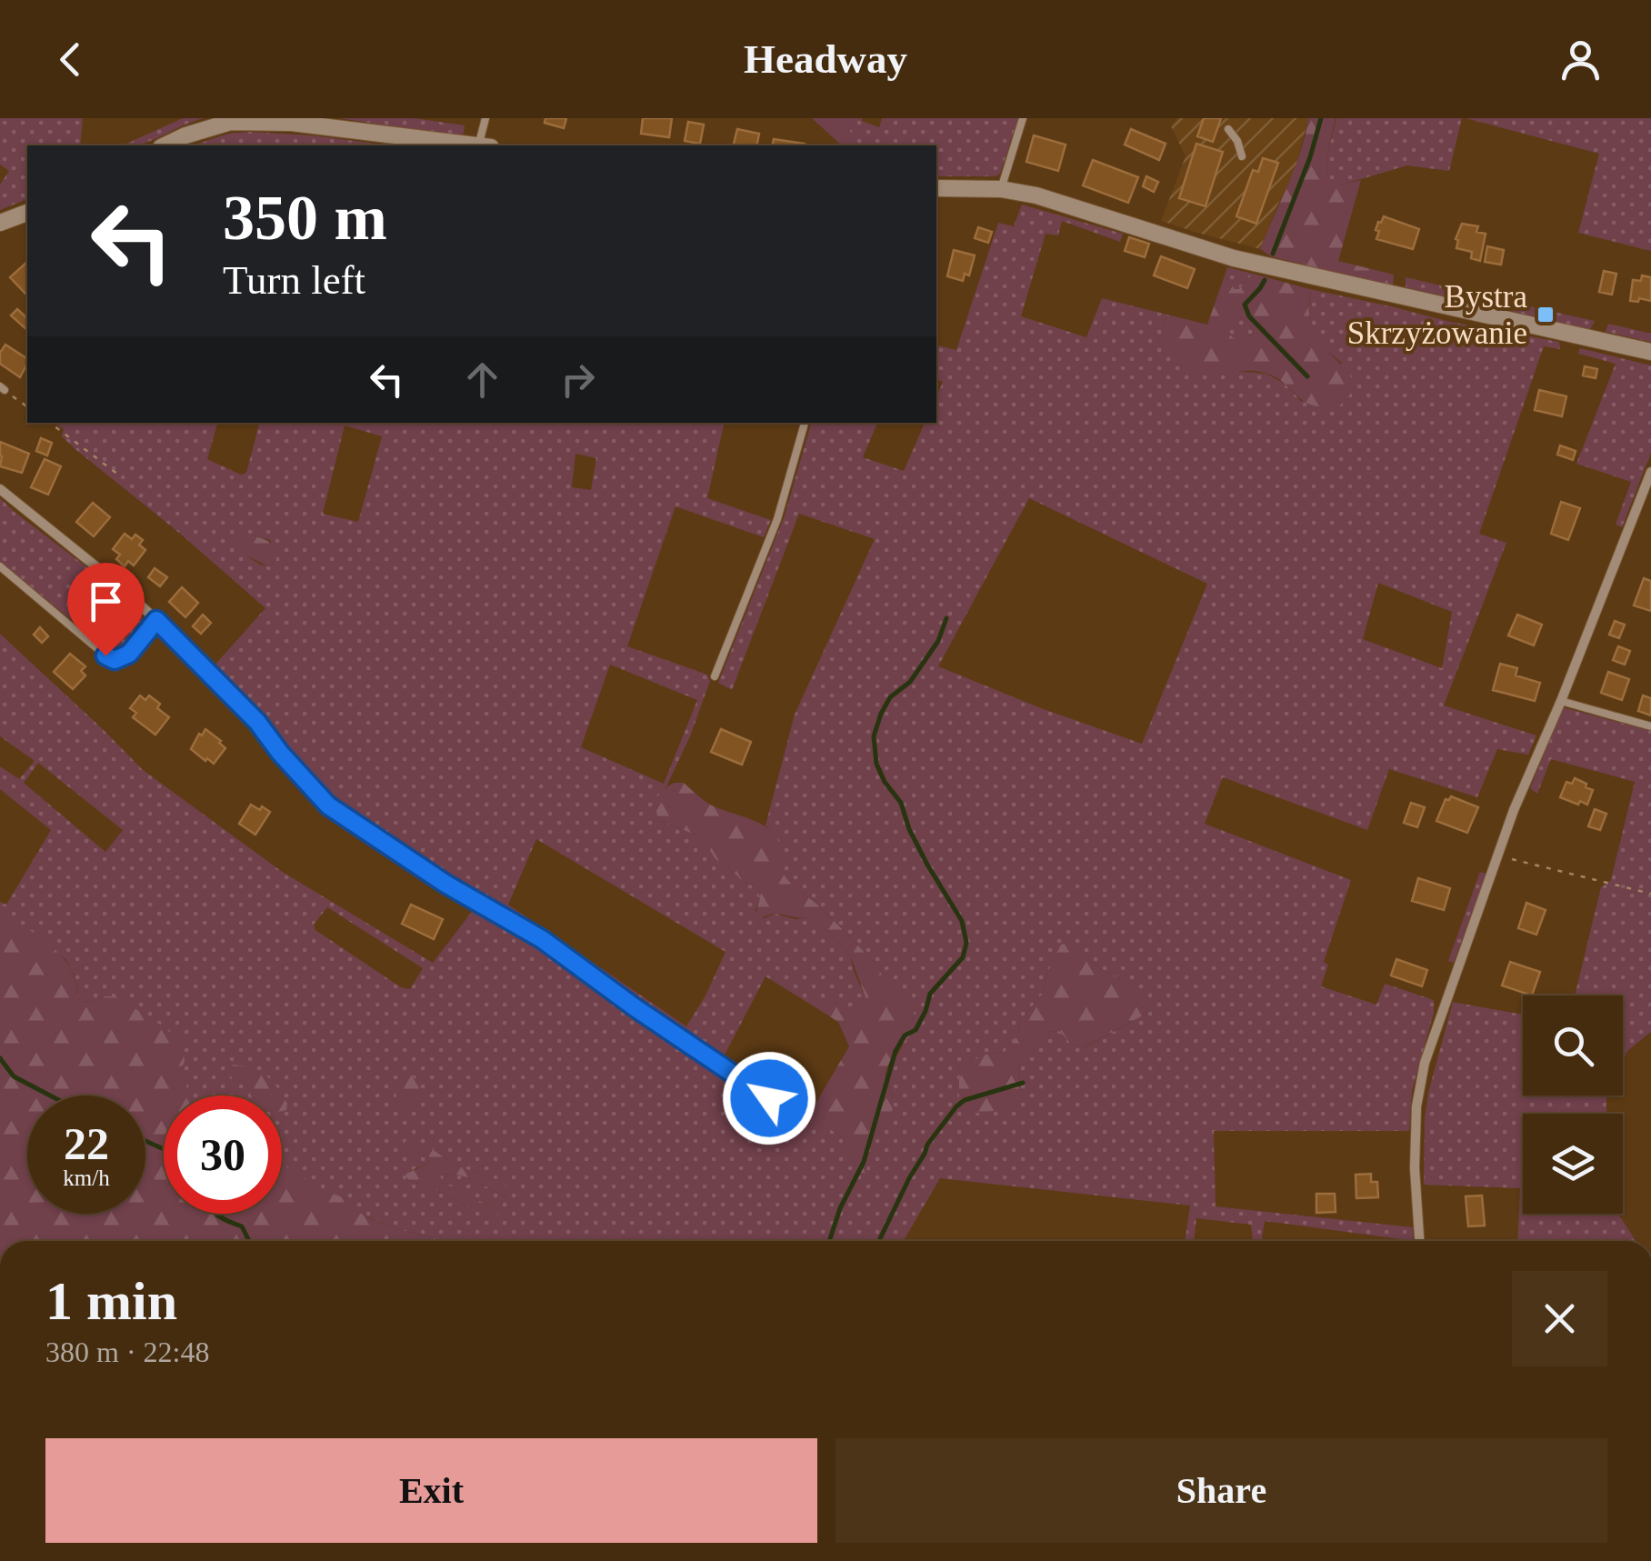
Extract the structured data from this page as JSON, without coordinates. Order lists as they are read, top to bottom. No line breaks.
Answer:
{"places":{"transit":["Bystra Skrzyżowanie"]},"page":{"header":"Headway","turn":["350 m","Turn left"],"speed":"22 km/h","limit":"30","heading":["1 min","380 m · 22:48"],"buttons":["Exit","Share"]}}
